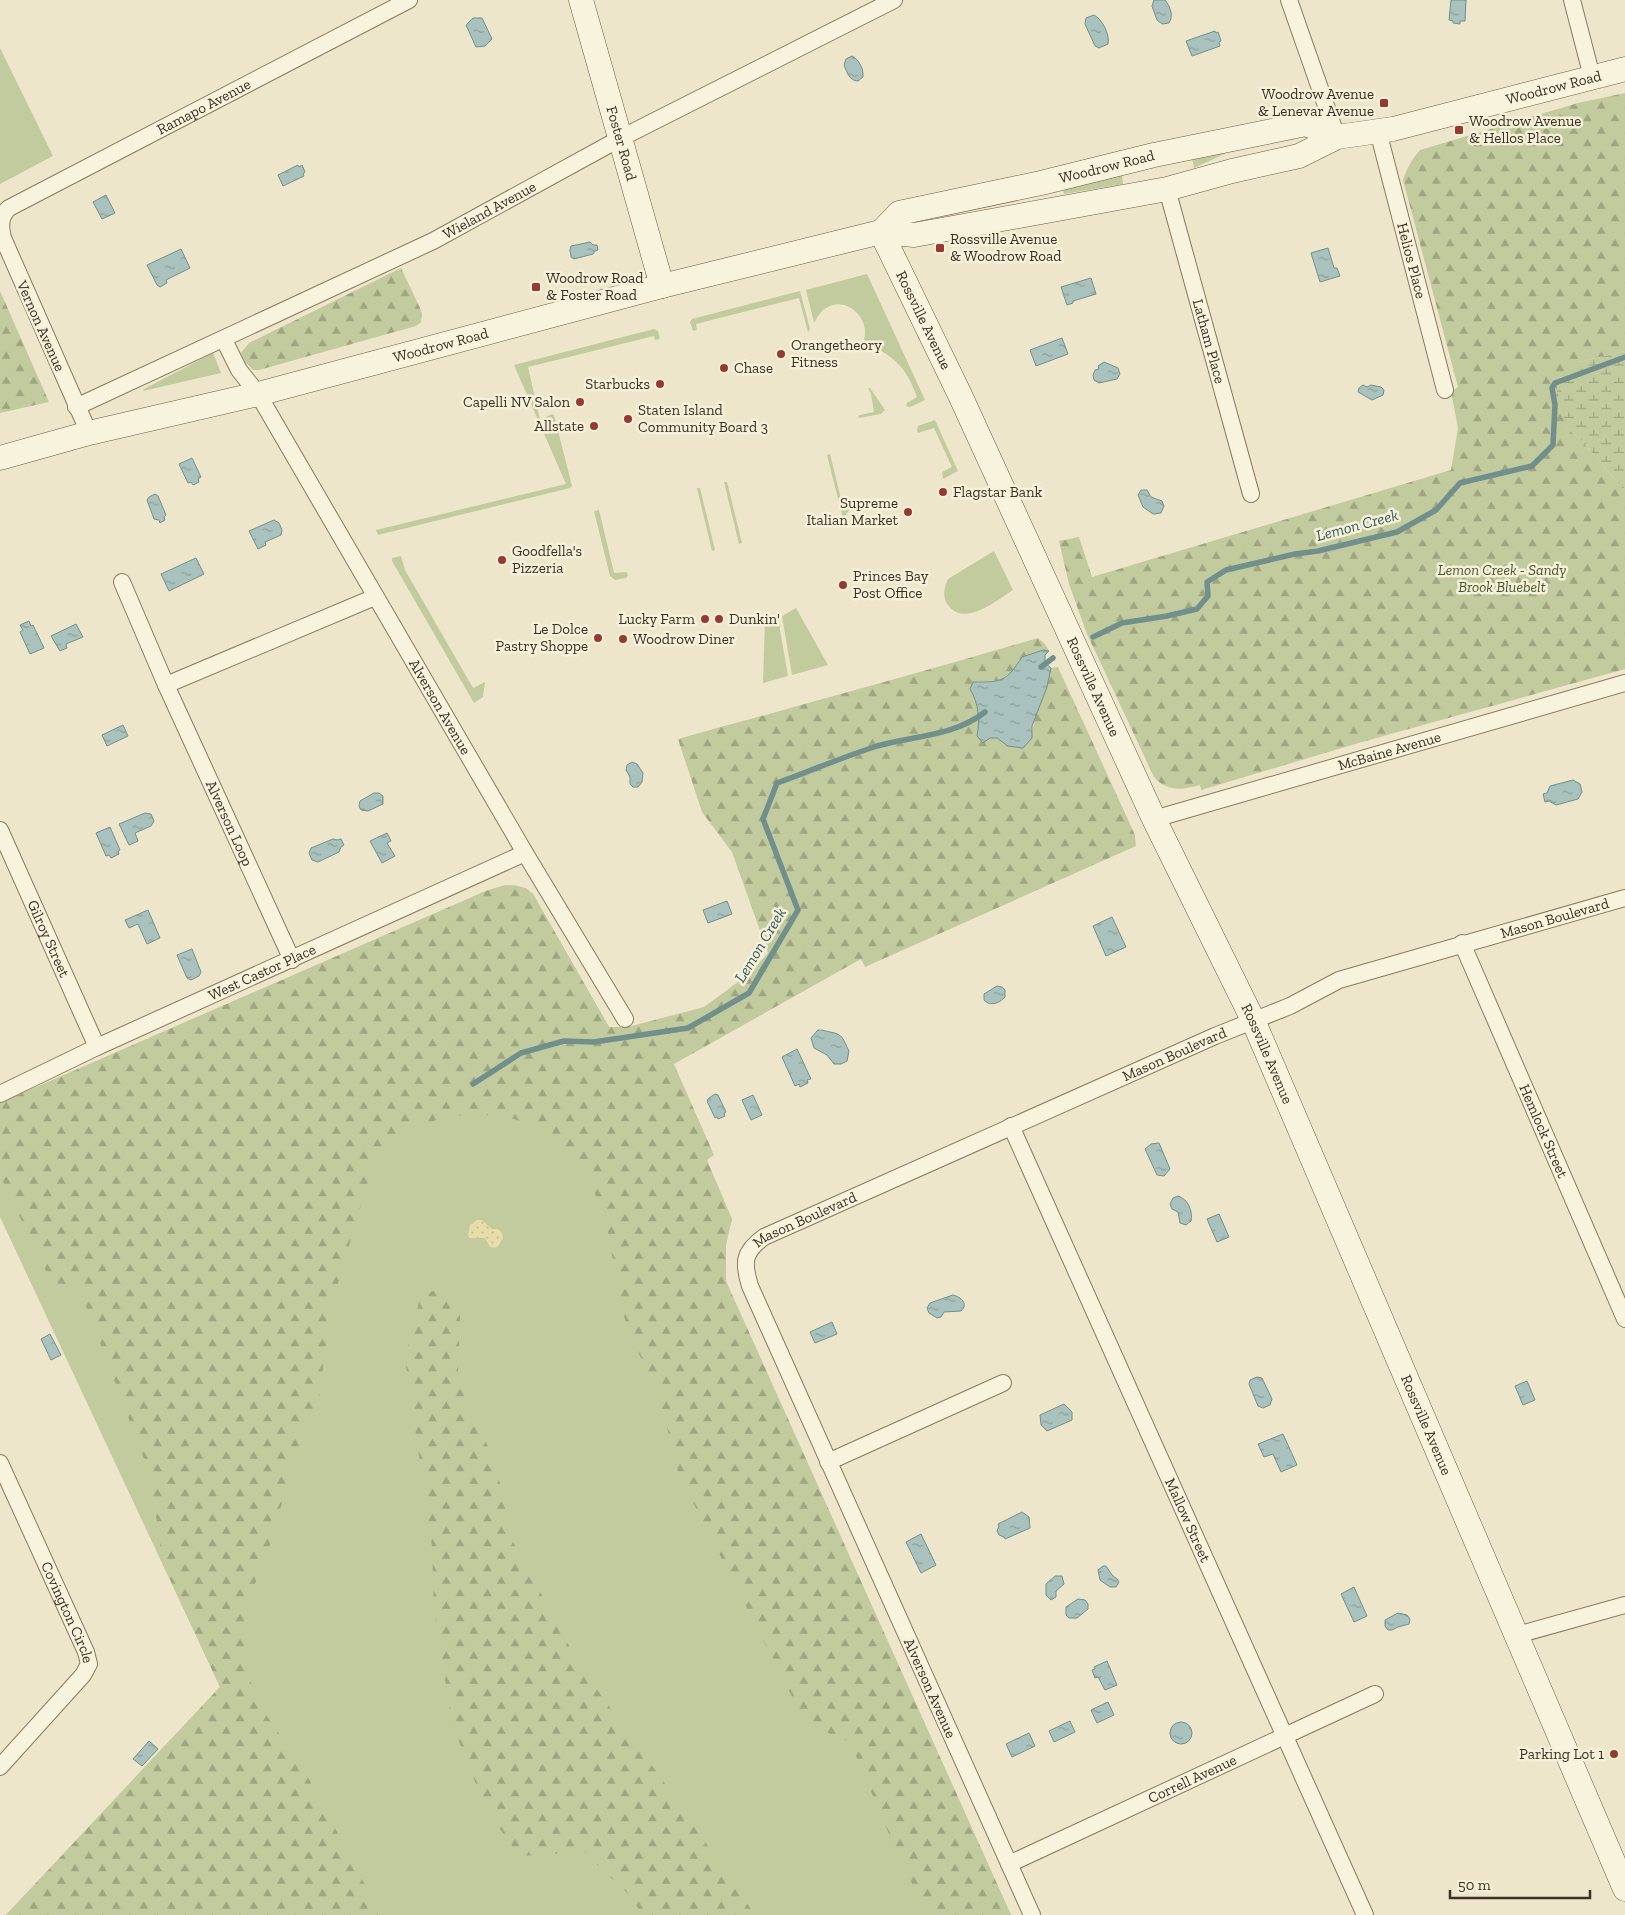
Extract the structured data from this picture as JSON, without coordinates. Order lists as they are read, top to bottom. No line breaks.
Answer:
{"streets":{"street":["Woodrow Road","Ramapo Avenue","Foster Road","Wieland Avenue","Helios Place","Rossville Avenue","Vernon Avenue","Latham Place","Alverson Avenue","McBaine Avenue","Alverson Loop","Mason Boulevard","Gilroy Street","West Castor Place","Hemlock Street","Mallow Street","Covington Circle","Correll Avenue"]},"crossings":[["Woodrow Road","Foster Road"],["Woodrow Road","Helios Place"],["Woodrow Road","Rossville Avenue"],["Woodrow Road","Vernon Avenue"],["Woodrow Road","Latham Place"],["Woodrow Road","Alverson Avenue"],["Ramapo Avenue","Vernon Avenue"],["Foster Road","Wieland Avenue"],["Wieland Avenue","Vernon Avenue"],["Wieland Avenue","Alverson Avenue"],["Rossville Avenue","McBaine Avenue"],["Rossville Avenue","Mason Boulevard"],["Alverson Avenue","Mason Boulevard"],["Alverson Avenue","West Castor Place"],["Alverson Avenue","Correll Avenue"],["Alverson Loop","West Castor Place"],["Mason Boulevard","Hemlock Street"],["Mason Boulevard","Mallow Street"],["Gilroy Street","West Castor Place"],["Mallow Street","Correll Avenue"]],"water":["Lemon Creek"],"parks":["Lemon Creek - Sandy Brook Bluebelt"],"places":{"transit":["Woodrow Avenue & Lenevar Avenue","Woodrow Avenue & Hellos Place","Rossville Avenue & Woodrow Road","Woodrow Road & Foster Road"],"other":["Orangetheory Fitness","Chase","Starbucks","Capelli NV Salon","Staten Island Community Board 3","Allstate","Flagstar Bank","Supreme Italian Market","Goodfella's Pizzeria","Princes Bay Post Office","Lucky Farm","Dunkin'","Le Dolce Pastry Shoppe","Woodrow Diner","Parking Lot 1"]},"scale_bar":"50 m"}
